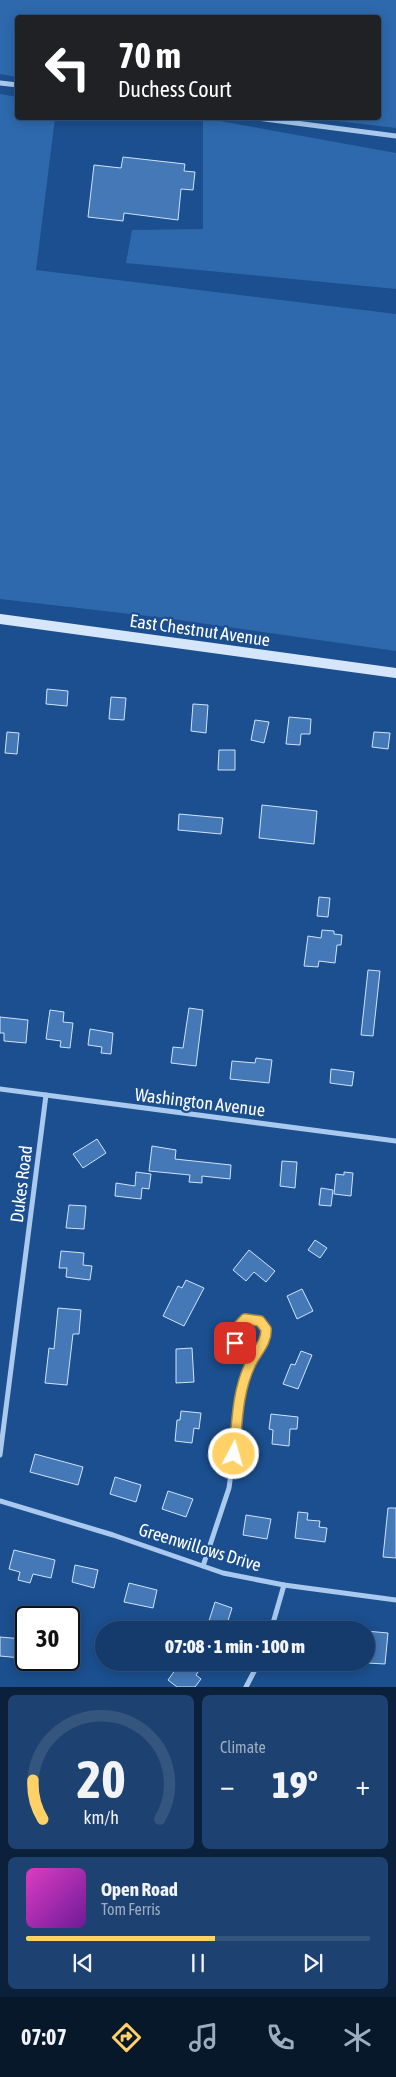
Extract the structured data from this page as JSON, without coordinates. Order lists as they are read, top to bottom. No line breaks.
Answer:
{"streets":{"street":["East Chestnut Avenue","Washington Avenue","Dukes Road","Greenwillows Drive"]},"crossings":[["Washington Avenue","Dukes Road"]],"page":{"turn":["70 m","Duchess Court"],"limit":"30","trip":"07:08 · 1 min · 100 m","tile":"Climate","heat":["−","19°","+"],"song":["Open Road","Tom Ferris"],"tabs":"07:07","gauge":["20","km/h"]}}
